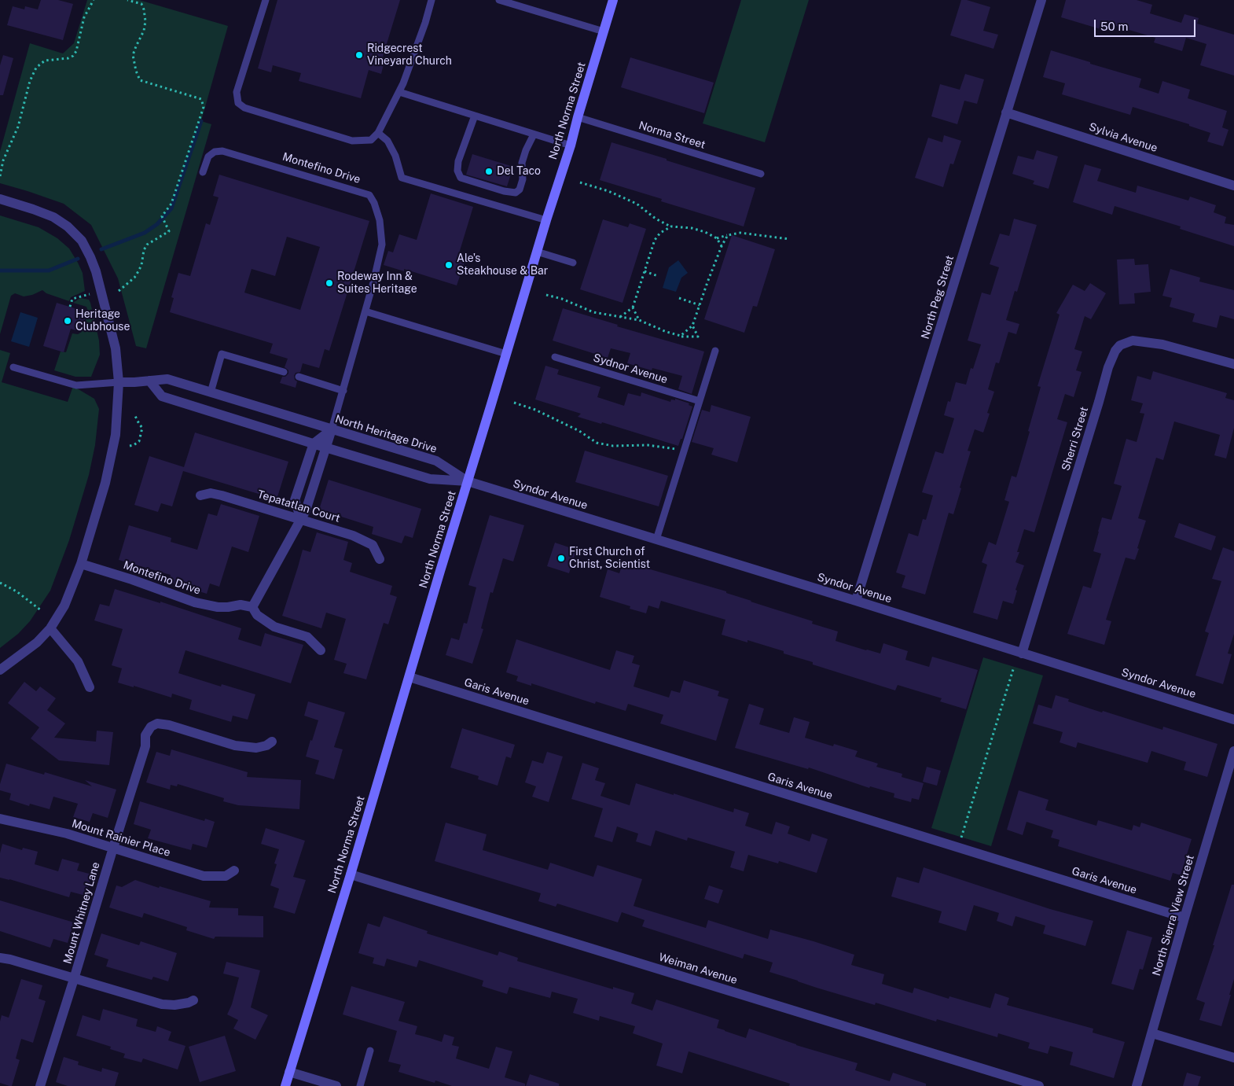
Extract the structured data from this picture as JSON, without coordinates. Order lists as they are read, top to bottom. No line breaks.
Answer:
{"streets":{"street":["North Norma Street","Sylvia Avenue","Montefino Drive","North Peg Street","North Heritage Drive","Sherri Street","Syndor Avenue","Tepatatlan Court","Garis Avenue","Mount Rainier Place","Mount Whitney Lane","North Sierra View Street","Weiman Avenue"],"lane":["Norma Street","Sydnor Avenue"]},"crossings":[["North Norma Street","Norma Street"],["North Norma Street","North Heritage Drive"],["North Norma Street","Syndor Avenue"],["North Norma Street","Garis Avenue"],["North Norma Street","Weiman Avenue"],["Sylvia Avenue","North Peg Street"],["Montefino Drive","North Heritage Drive"],["Montefino Drive","Tepatatlan Court"],["North Peg Street","Syndor Avenue"],["North Heritage Drive","Syndor Avenue"],["Sherri Street","Syndor Avenue"],["Garis Avenue","North Sierra View Street"],["Mount Rainier Place","Mount Whitney Lane"]],"places":["Ridgecrest Vineyard Church","Del Taco","Ale's Steakhouse & Bar","Rodeway Inn & Suites Heritage","Heritage Clubhouse","First Church of Christ, Scientist"],"scale_bar":"50 m"}
